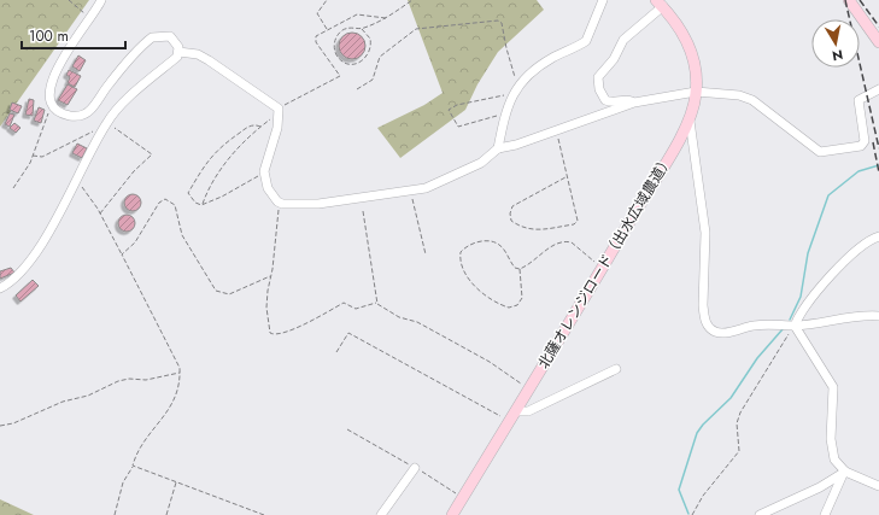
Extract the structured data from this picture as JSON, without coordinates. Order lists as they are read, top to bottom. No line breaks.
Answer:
{"streets":{"street":["北薩オレンジロード（出水広域農道）"]},"scale_bar":"100 m","north":"bottom"}
